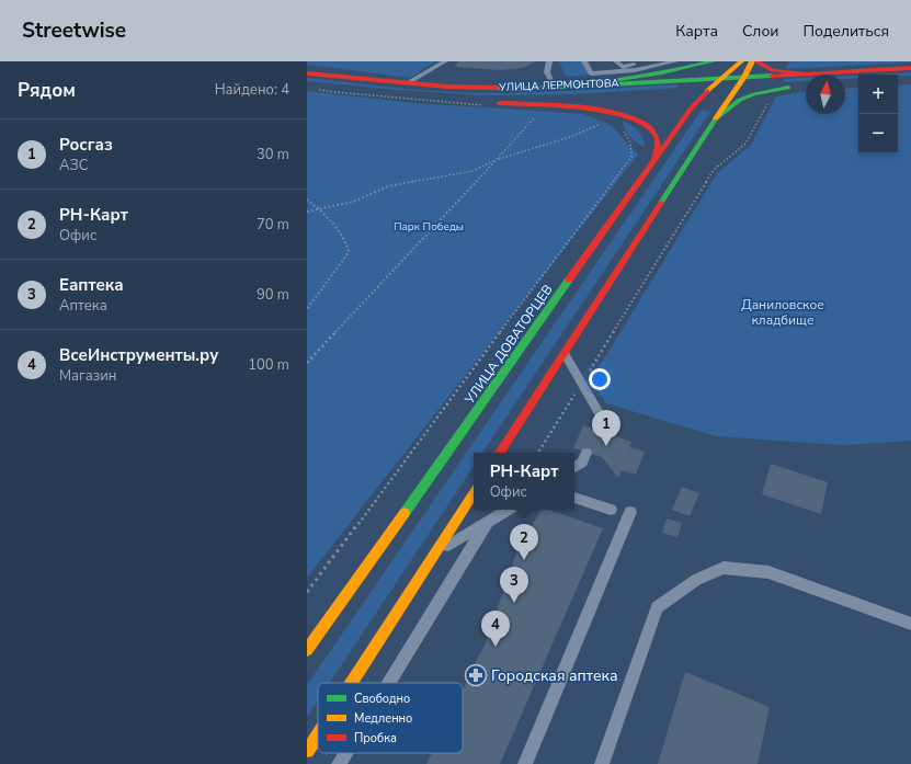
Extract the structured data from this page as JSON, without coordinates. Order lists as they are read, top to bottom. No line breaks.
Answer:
{"streets":{"main road":["УЛИЦА ЛЕРМОНТОВА","УЛИЦА ДОВАТОРЦЕВ"]},"crossings":[["УЛИЦА ЛЕРМОНТОВА","УЛИЦА ДОВАТОРЦЕВ"]],"parks":["Парк Победы","Даниловское кладбище"],"places":{"pharmacy":["Городская аптека"]},"legend":["Свободно","Медленно","Пробка"],"north":"top","page":{"header":"Streetwise","nav":["Карта","Слои","Поделиться"],"heading":["Рядом","Найдено: 4"],"map_buttons":["+","−"],"list":[{"mark":"1","name":"Росгаз","note":"АЗС","value":"30 m"},{"mark":"2","name":"РН-Карт","note":"Офис","value":"70 m"},{"mark":"3","name":"Еаптека","note":"Аптека","value":"90 m"},{"mark":"4","name":"ВсеИнструменты.ру","note":"Магазин","value":"100 m"}],"pins":["1","2","3","4"],"popup":["РН-Карт","Офис"]}}
